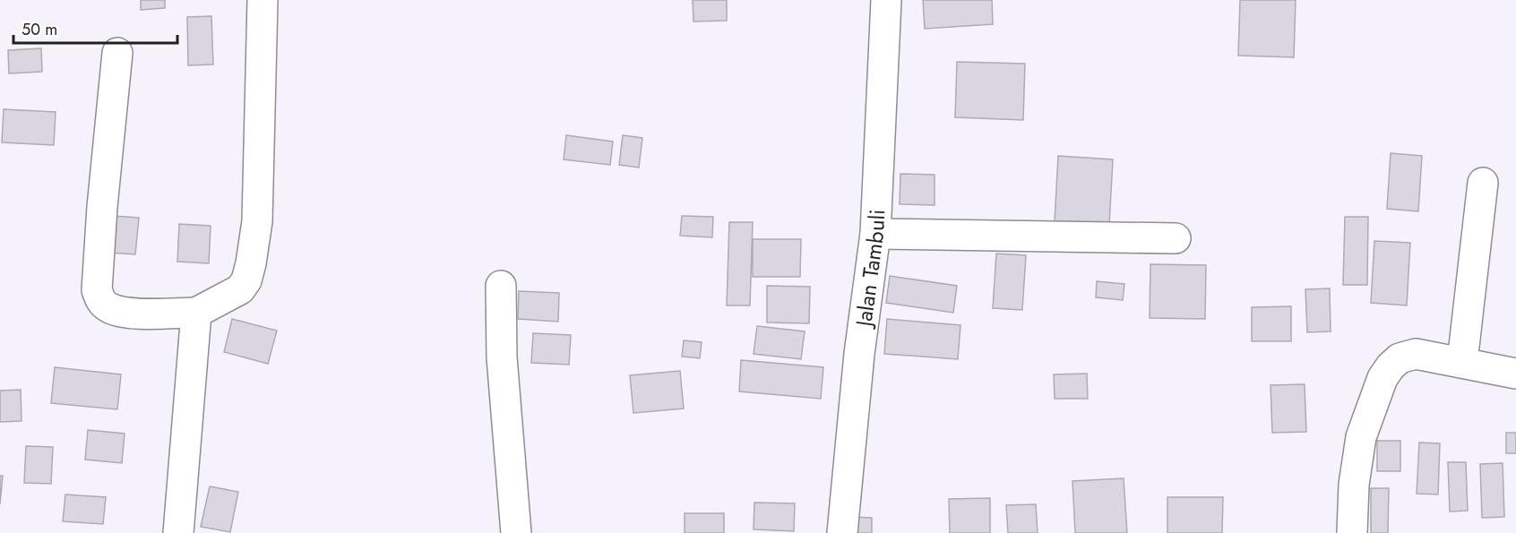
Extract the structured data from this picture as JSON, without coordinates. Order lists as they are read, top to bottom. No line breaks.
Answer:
{"streets":{"street":["Jalan Tambuli"]},"scale_bar":"50 m"}
